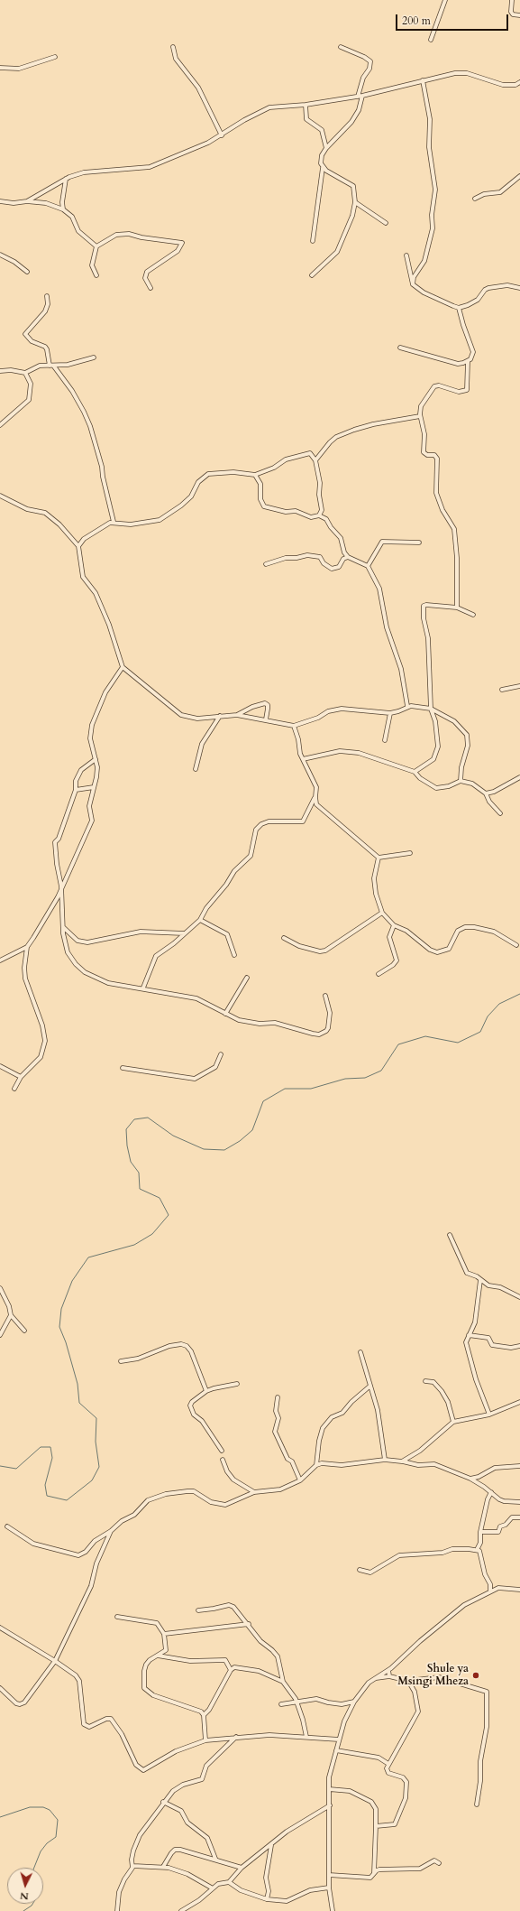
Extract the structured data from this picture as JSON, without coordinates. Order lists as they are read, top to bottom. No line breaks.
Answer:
{"places":["Shule ya Msingi Mheza"],"scale_bar":"200 m","north":"bottom"}
